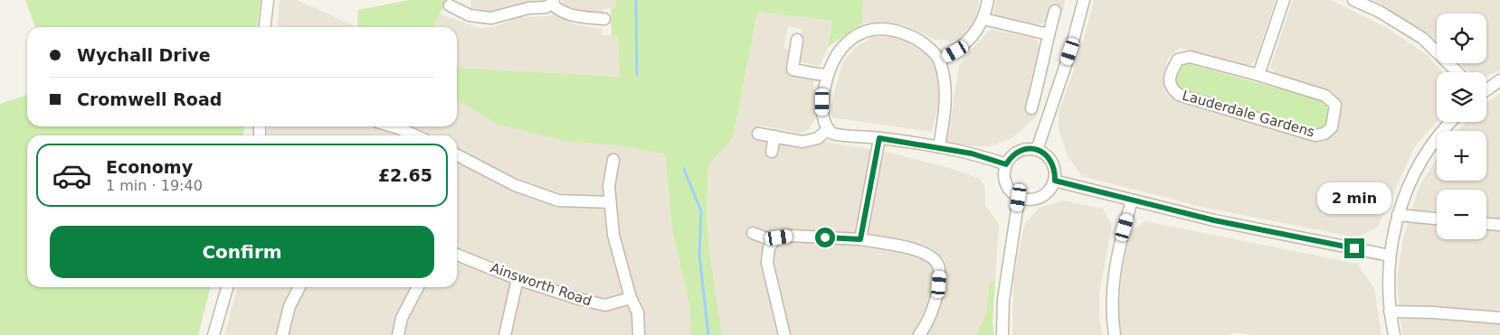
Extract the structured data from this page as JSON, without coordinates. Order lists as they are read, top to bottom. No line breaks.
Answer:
{"streets":{"street":["Lauderdale Gardens","Ainsworth Road"]},"page":{"map_buttons":["+","−"],"banner":["Wychall Drive","Cromwell Road"],"list":[{"name":"Economy","note":"1 min · 19:40","value":"£2.65"}],"bubble":"2 min","buttons":"Confirm"}}
